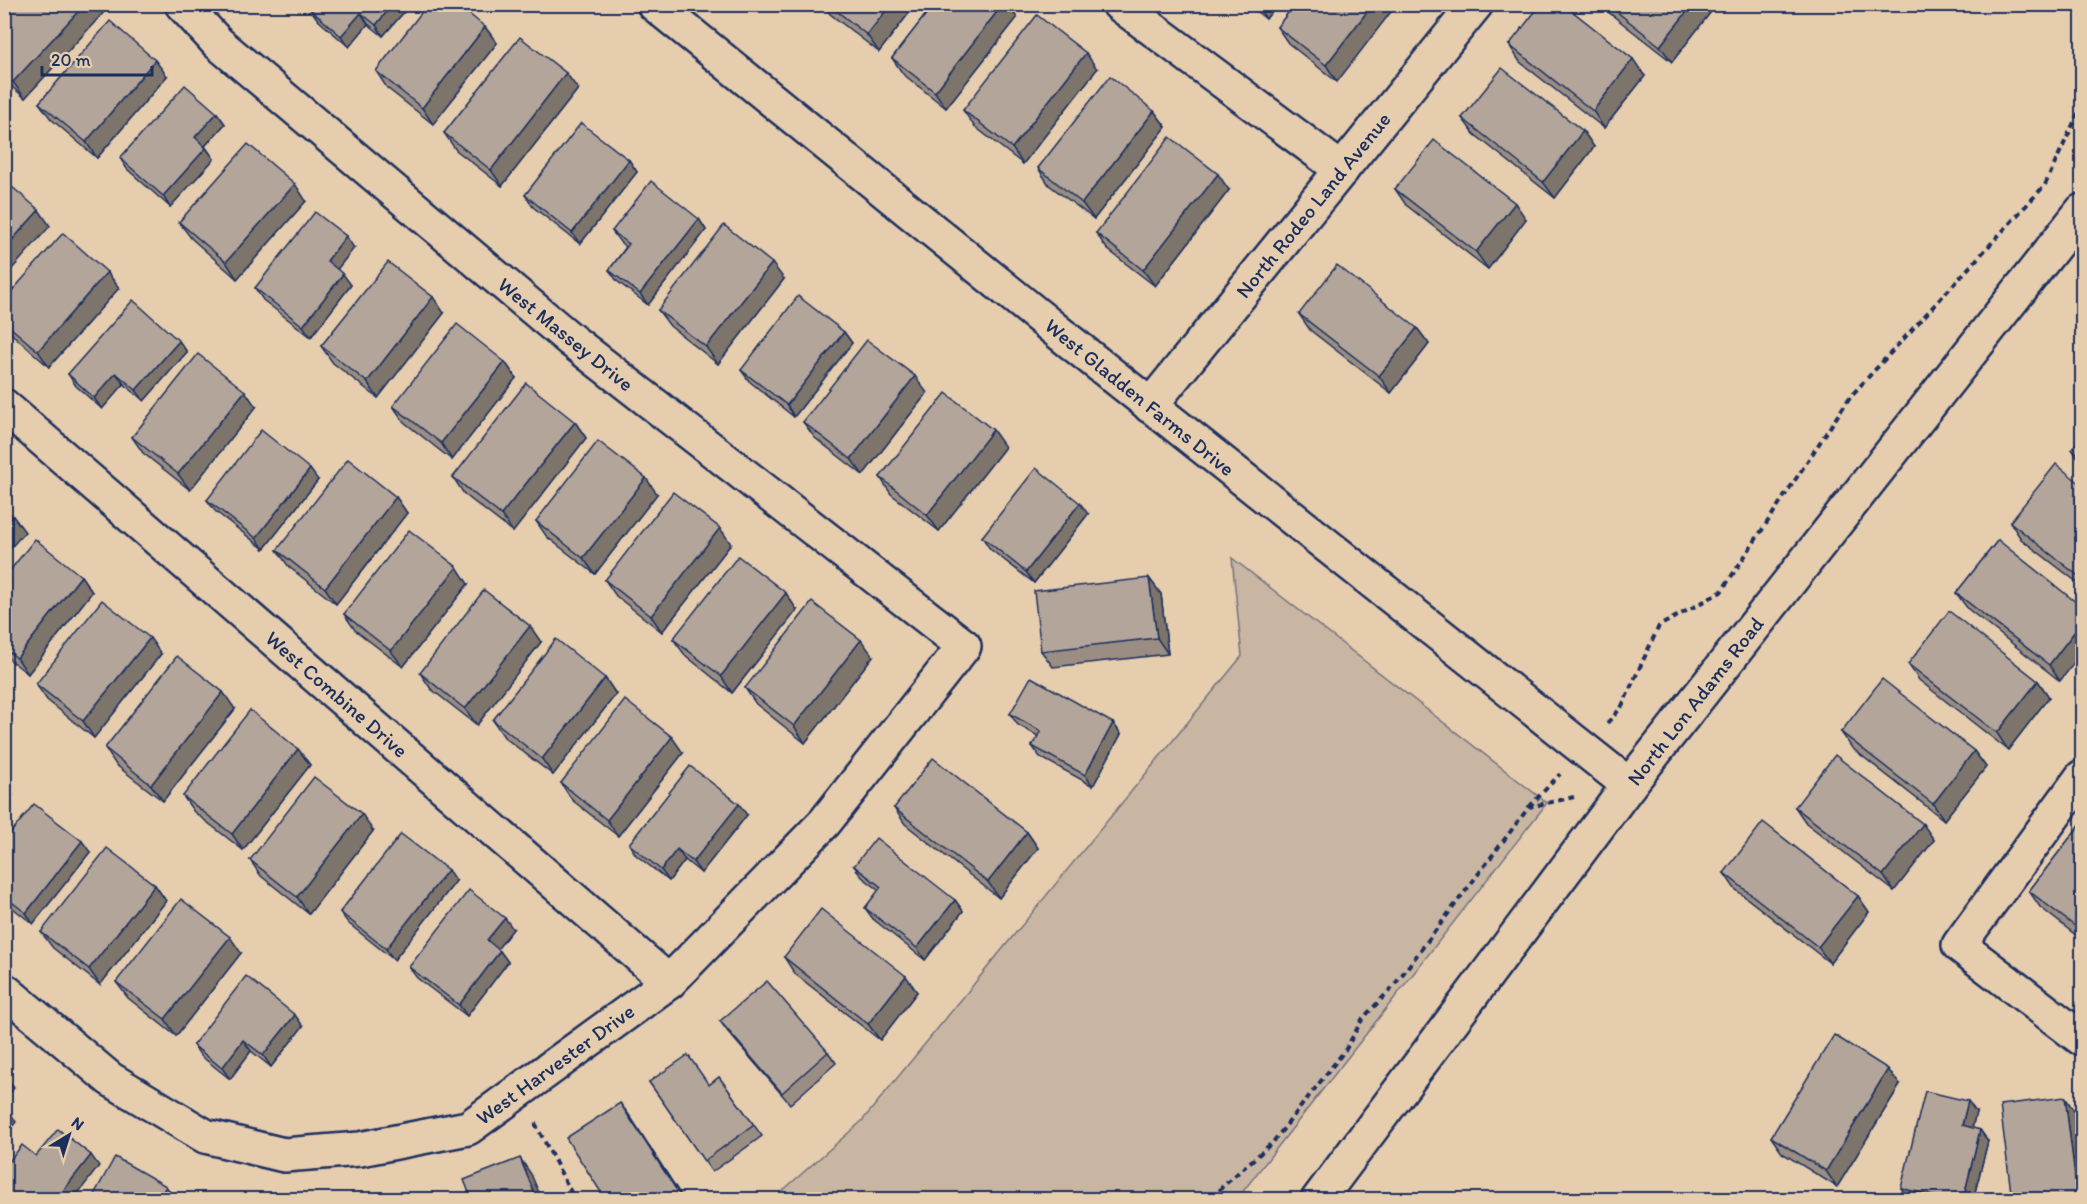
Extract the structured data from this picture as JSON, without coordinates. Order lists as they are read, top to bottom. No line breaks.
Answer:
{"streets":{"street":["North Rodeo Land Avenue","West Massey Drive","West Gladden Farms Drive","West Combine Drive","North Lon Adams Road","West Harvester Drive"]},"crossings":[["North Rodeo Land Avenue","West Gladden Farms Drive"],["West Massey Drive","West Harvester Drive"],["West Gladden Farms Drive","North Lon Adams Road"],["West Combine Drive","West Harvester Drive"]],"scale_bar":"20 m","north":"top right"}
